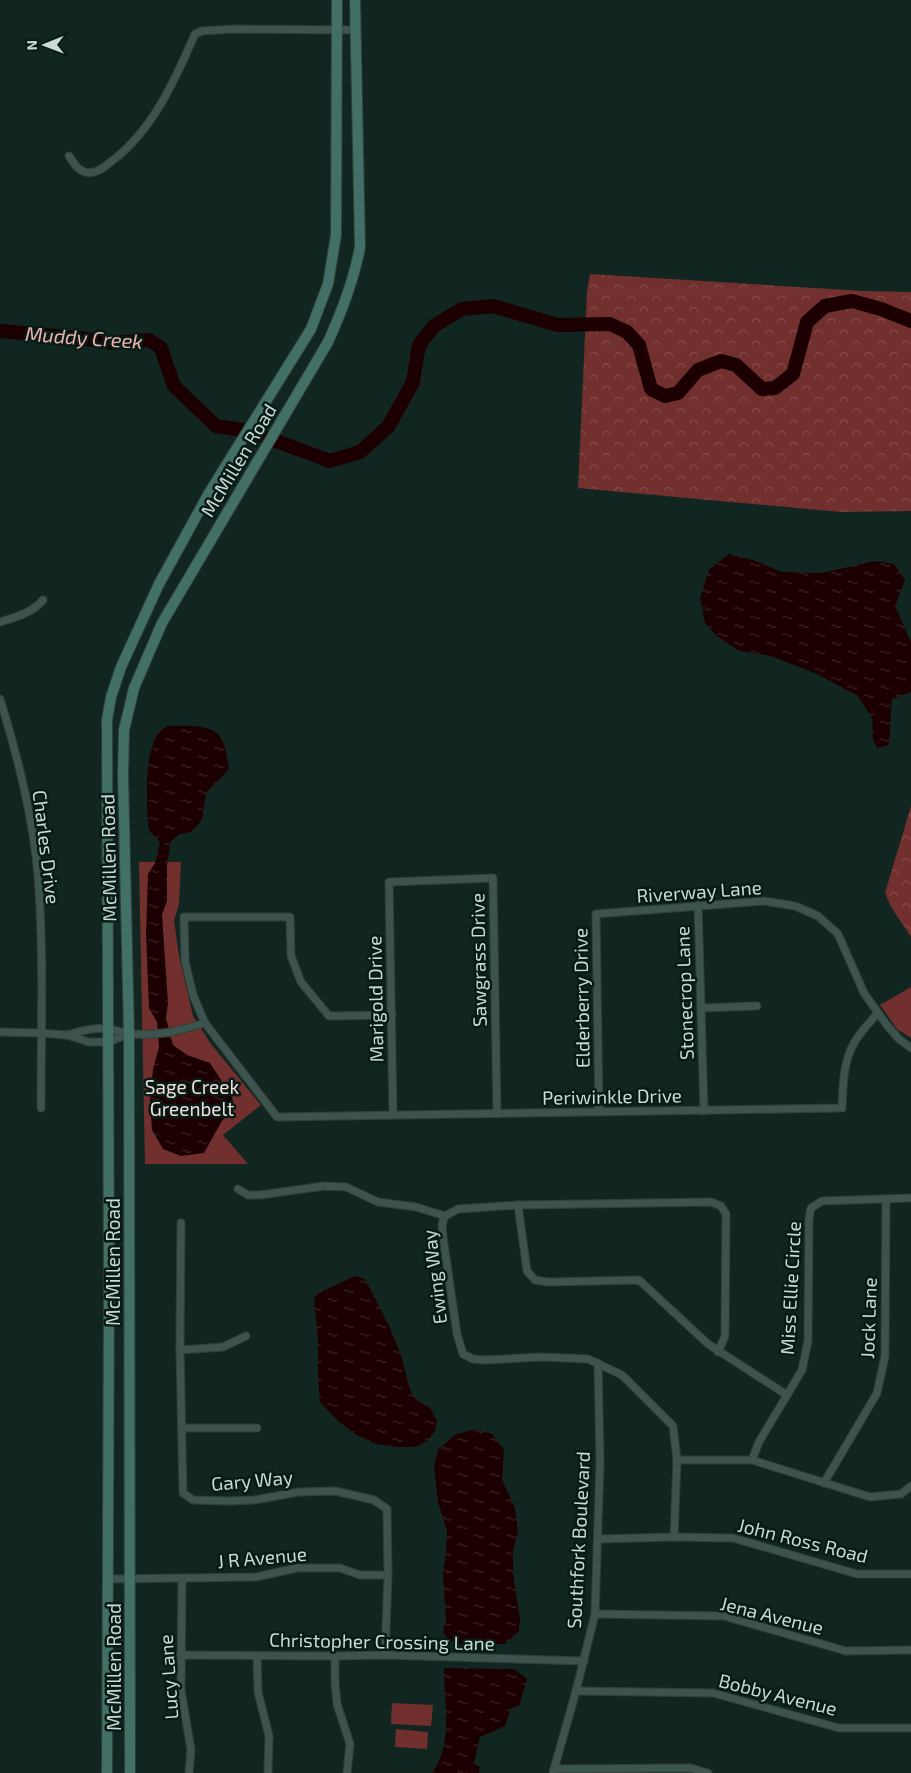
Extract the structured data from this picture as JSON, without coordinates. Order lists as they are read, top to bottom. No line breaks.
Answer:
{"streets":{"main road":["McMillen Road"],"street":["Charles Drive","Riverway Lane","Sawgrass Drive","Stonecrop Lane","Elderberry Drive","Marigold Drive","Periwinkle Drive","Ewing Way","Miss Ellie Circle","Jock Lane","Gary Way","Southfork Boulevard","John Ross Road","J R Avenue","Jena Avenue","Christopher Crossing Lane","Lucy Lane","Bobby Avenue"]},"crossings":[["McMillen Road","J R Avenue"],["Riverway Lane","Stonecrop Lane"],["Riverway Lane","Elderberry Drive"],["Riverway Lane","Periwinkle Drive"],["Sawgrass Drive","Marigold Drive"],["Sawgrass Drive","Periwinkle Drive"],["Stonecrop Lane","Periwinkle Drive"],["Elderberry Drive","Periwinkle Drive"],["Marigold Drive","Periwinkle Drive"],["Ewing Way","Southfork Boulevard"],["Ewing Way","John Ross Road"],["Miss Ellie Circle","Jock Lane"],["Gary Way","J R Avenue"],["Gary Way","Christopher Crossing Lane"],["Southfork Boulevard","John Ross Road"],["Southfork Boulevard","Jena Avenue"],["Southfork Boulevard","Christopher Crossing Lane"],["Southfork Boulevard","Bobby Avenue"],["J R Avenue","Lucy Lane"],["Christopher Crossing Lane","Lucy Lane"]],"water":["Muddy Creek"],"parks":["Sage Creek Greenbelt"],"north":"left"}
